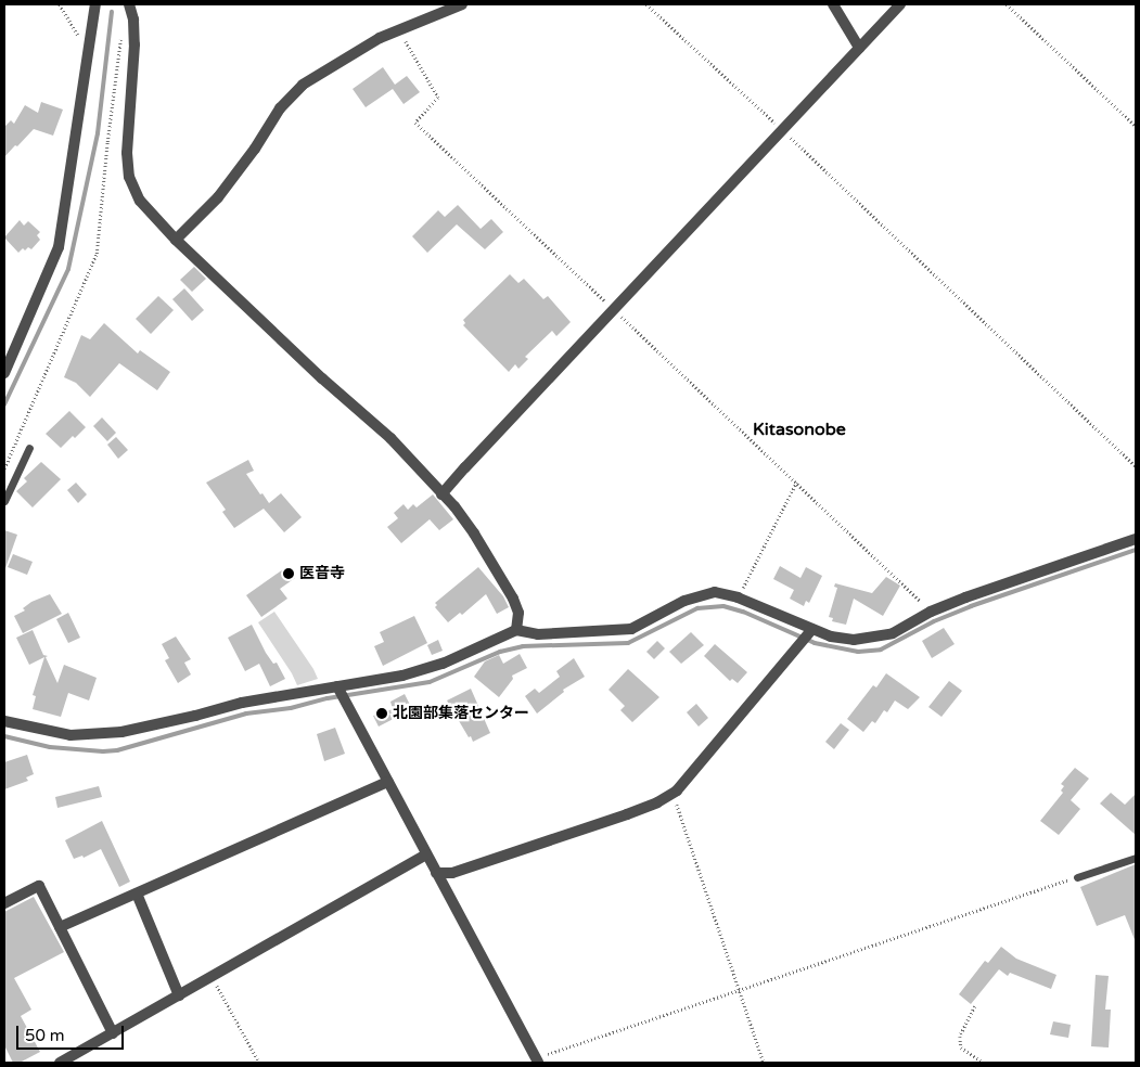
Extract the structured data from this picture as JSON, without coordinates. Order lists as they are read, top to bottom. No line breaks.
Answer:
{"districts":["Kitasonobe"],"places":["医音寺","北園部集落センター"],"scale_bar":"50 m"}
